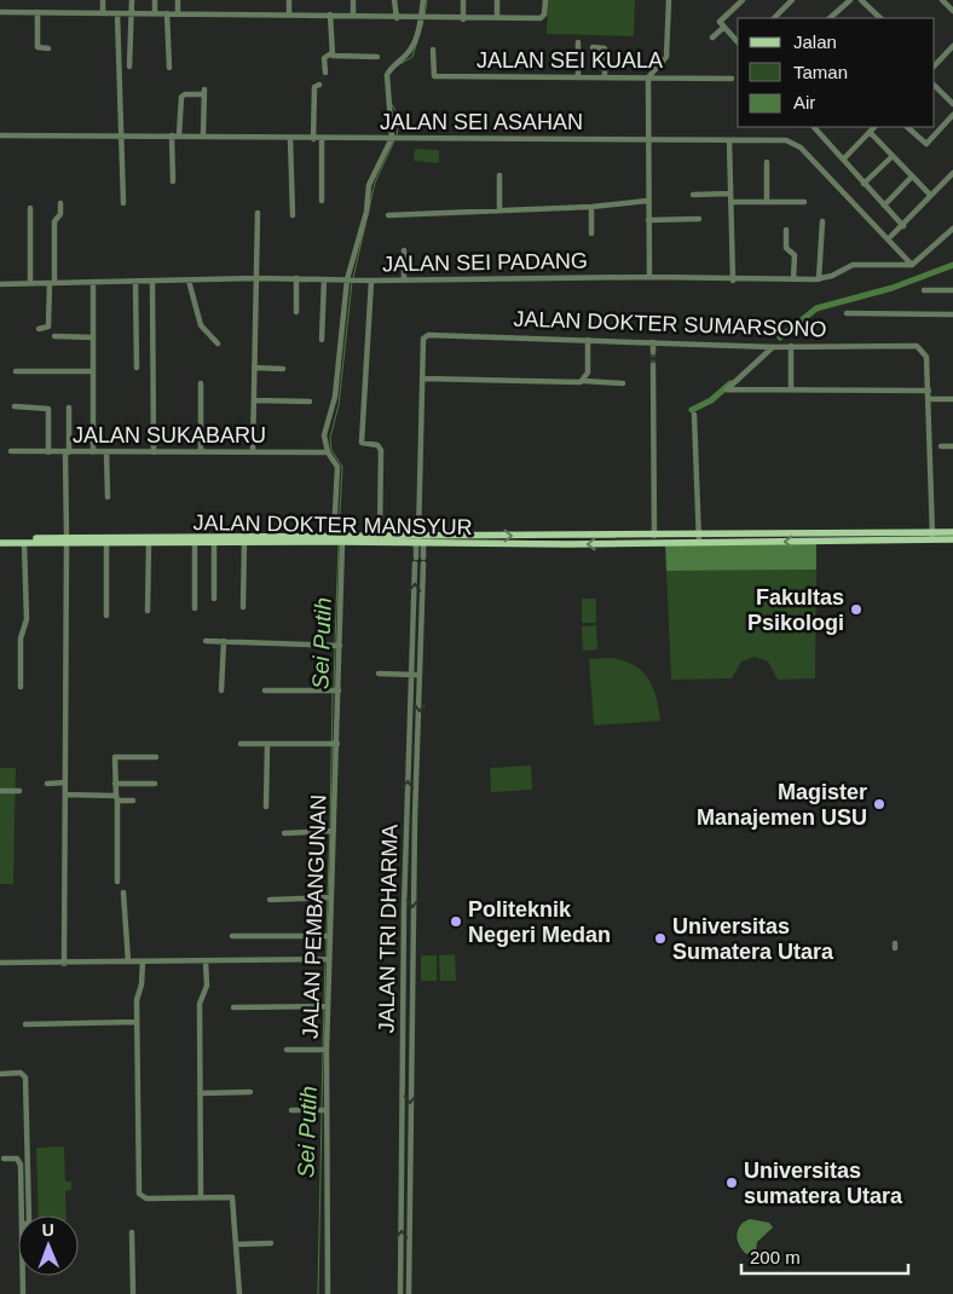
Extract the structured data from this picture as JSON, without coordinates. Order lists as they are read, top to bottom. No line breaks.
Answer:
{"streets":{"main road":["JALAN DOKTER MANSYUR"],"street":["JALAN SEI KUALA","JALAN SEI ASAHAN","JALAN SEI PADANG","JALAN DOKTER SUMARSONO","JALAN SUKABARU","JALAN PEMBANGUNAN","JALAN TRI DHARMA"]},"crossings":[["JALAN SEI ASAHAN","JALAN SEI PADANG"],["JALAN SEI ASAHAN","JALAN PEMBANGUNAN"],["JALAN SEI PADANG","JALAN PEMBANGUNAN"],["JALAN DOKTER SUMARSONO","JALAN DOKTER MANSYUR"],["JALAN DOKTER SUMARSONO","JALAN TRI DHARMA"],["JALAN SUKABARU","JALAN PEMBANGUNAN"],["JALAN DOKTER MANSYUR","JALAN PEMBANGUNAN"],["JALAN DOKTER MANSYUR","JALAN TRI DHARMA"]],"water":["Sei Putih"],"places":["Fakultas Psikologi","Magister Manajemen USU","Politeknik Negeri Medan","Universitas Sumatera Utara","Universitas sumatera Utara"],"legend":["Jalan","Taman","Air"],"scale_bar":"200 m","north":"top"}
